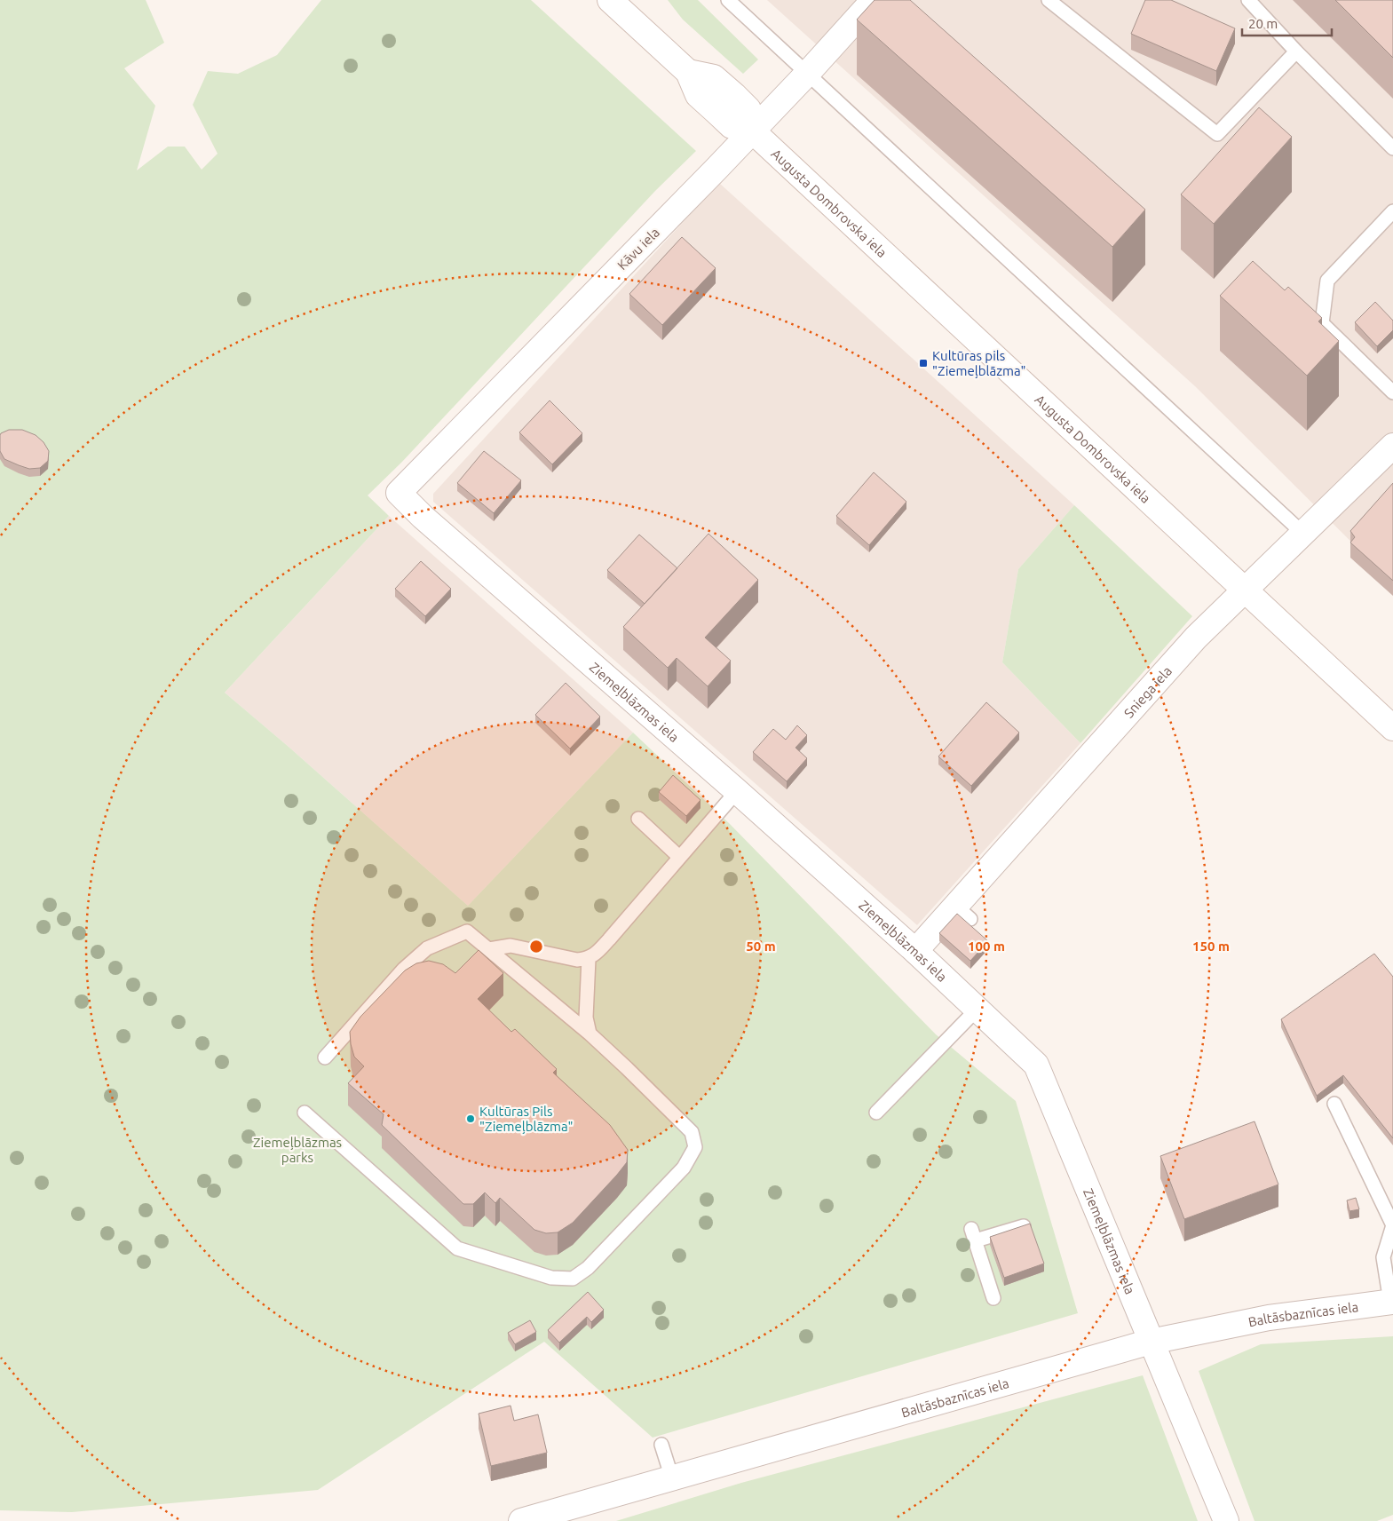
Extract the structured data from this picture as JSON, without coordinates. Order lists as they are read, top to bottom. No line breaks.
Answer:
{"streets":{"street":["Augusta Dombrovska iela","Kāvu iela","Sniega iela","Ziemeļblāzmas iela","Baltāsbaznīcas iela"]},"crossings":[["Augusta Dombrovska iela","Kāvu iela"],["Augusta Dombrovska iela","Sniega iela"],["Kāvu iela","Ziemeļblāzmas iela"],["Sniega iela","Ziemeļblāzmas iela"],["Ziemeļblāzmas iela","Baltāsbaznīcas iela"]],"parks":["Ziemeļblāzmas parks"],"places":{"transit":["Kultūras pils \"Ziemeļblāzma\""],"other":["Kultūras Pils \"Ziemeļblāzma\""]},"scale_bar":"20 m","rings":["50 m","100 m","150 m"]}
